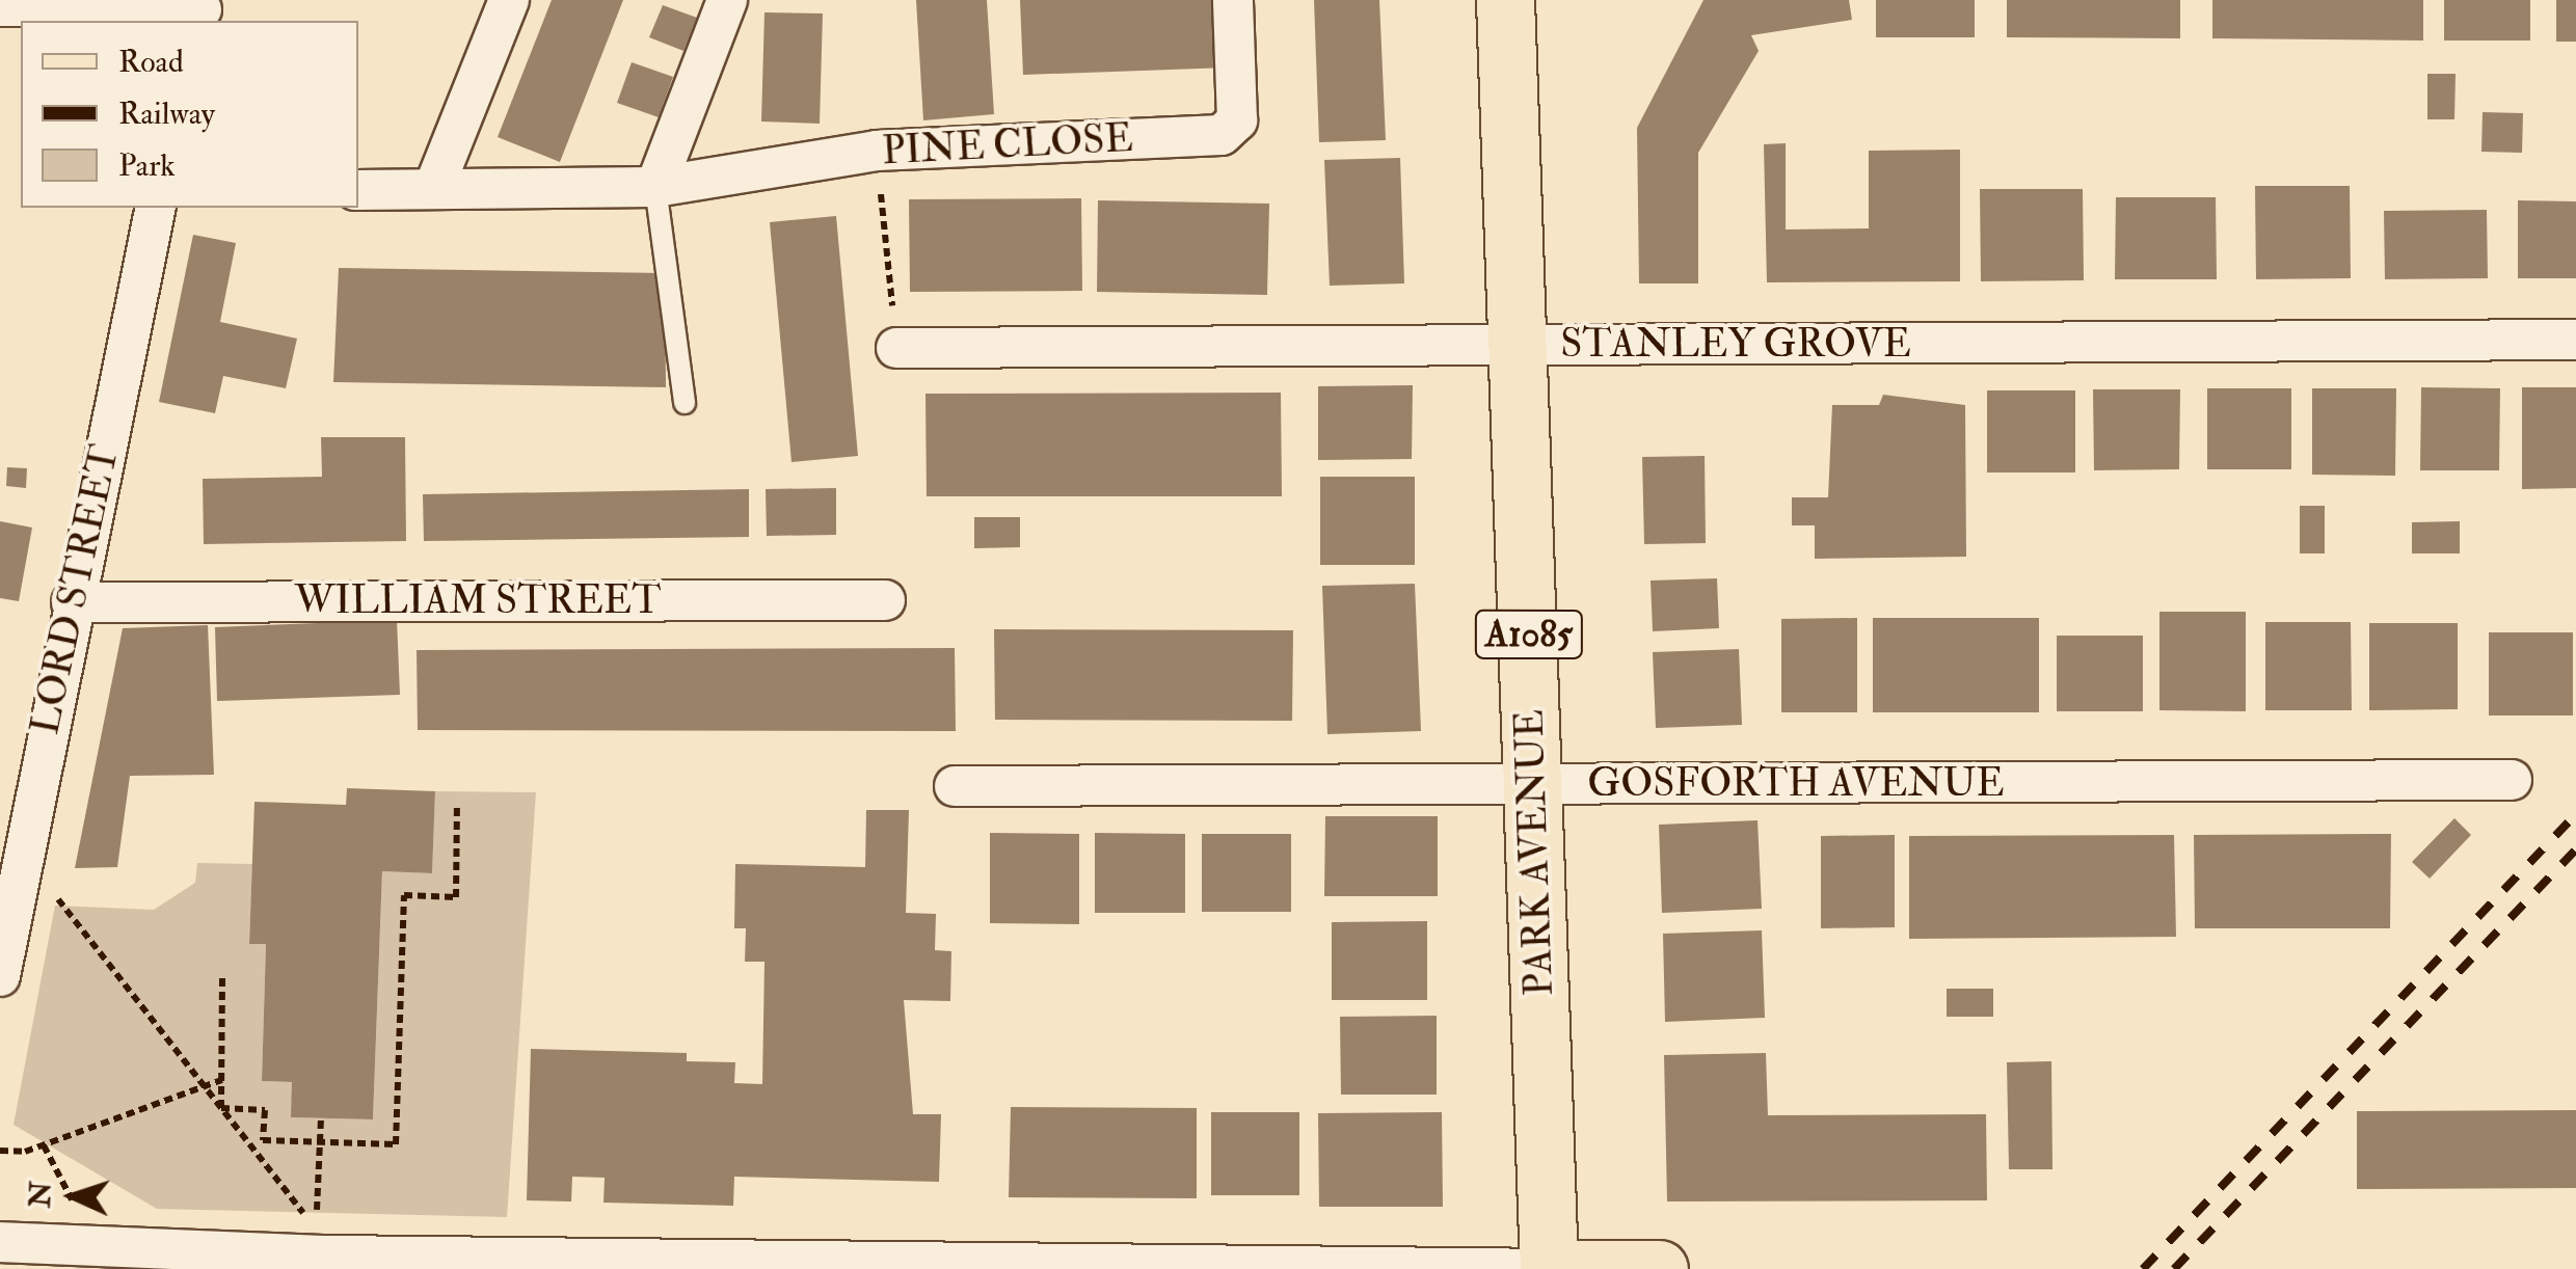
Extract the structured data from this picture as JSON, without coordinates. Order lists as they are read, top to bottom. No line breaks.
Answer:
{"streets":{"main road":["A1085","PARK AVENUE"],"street":["PINE CLOSE","STANLEY GROVE","LORD STREET","WILLIAM STREET","GOSFORTH AVENUE"]},"crossings":[["STANLEY GROVE","PARK AVENUE"],["LORD STREET","WILLIAM STREET"],["GOSFORTH AVENUE","PARK AVENUE"]],"legend":["Road","Railway","Park"],"north":"left"}
